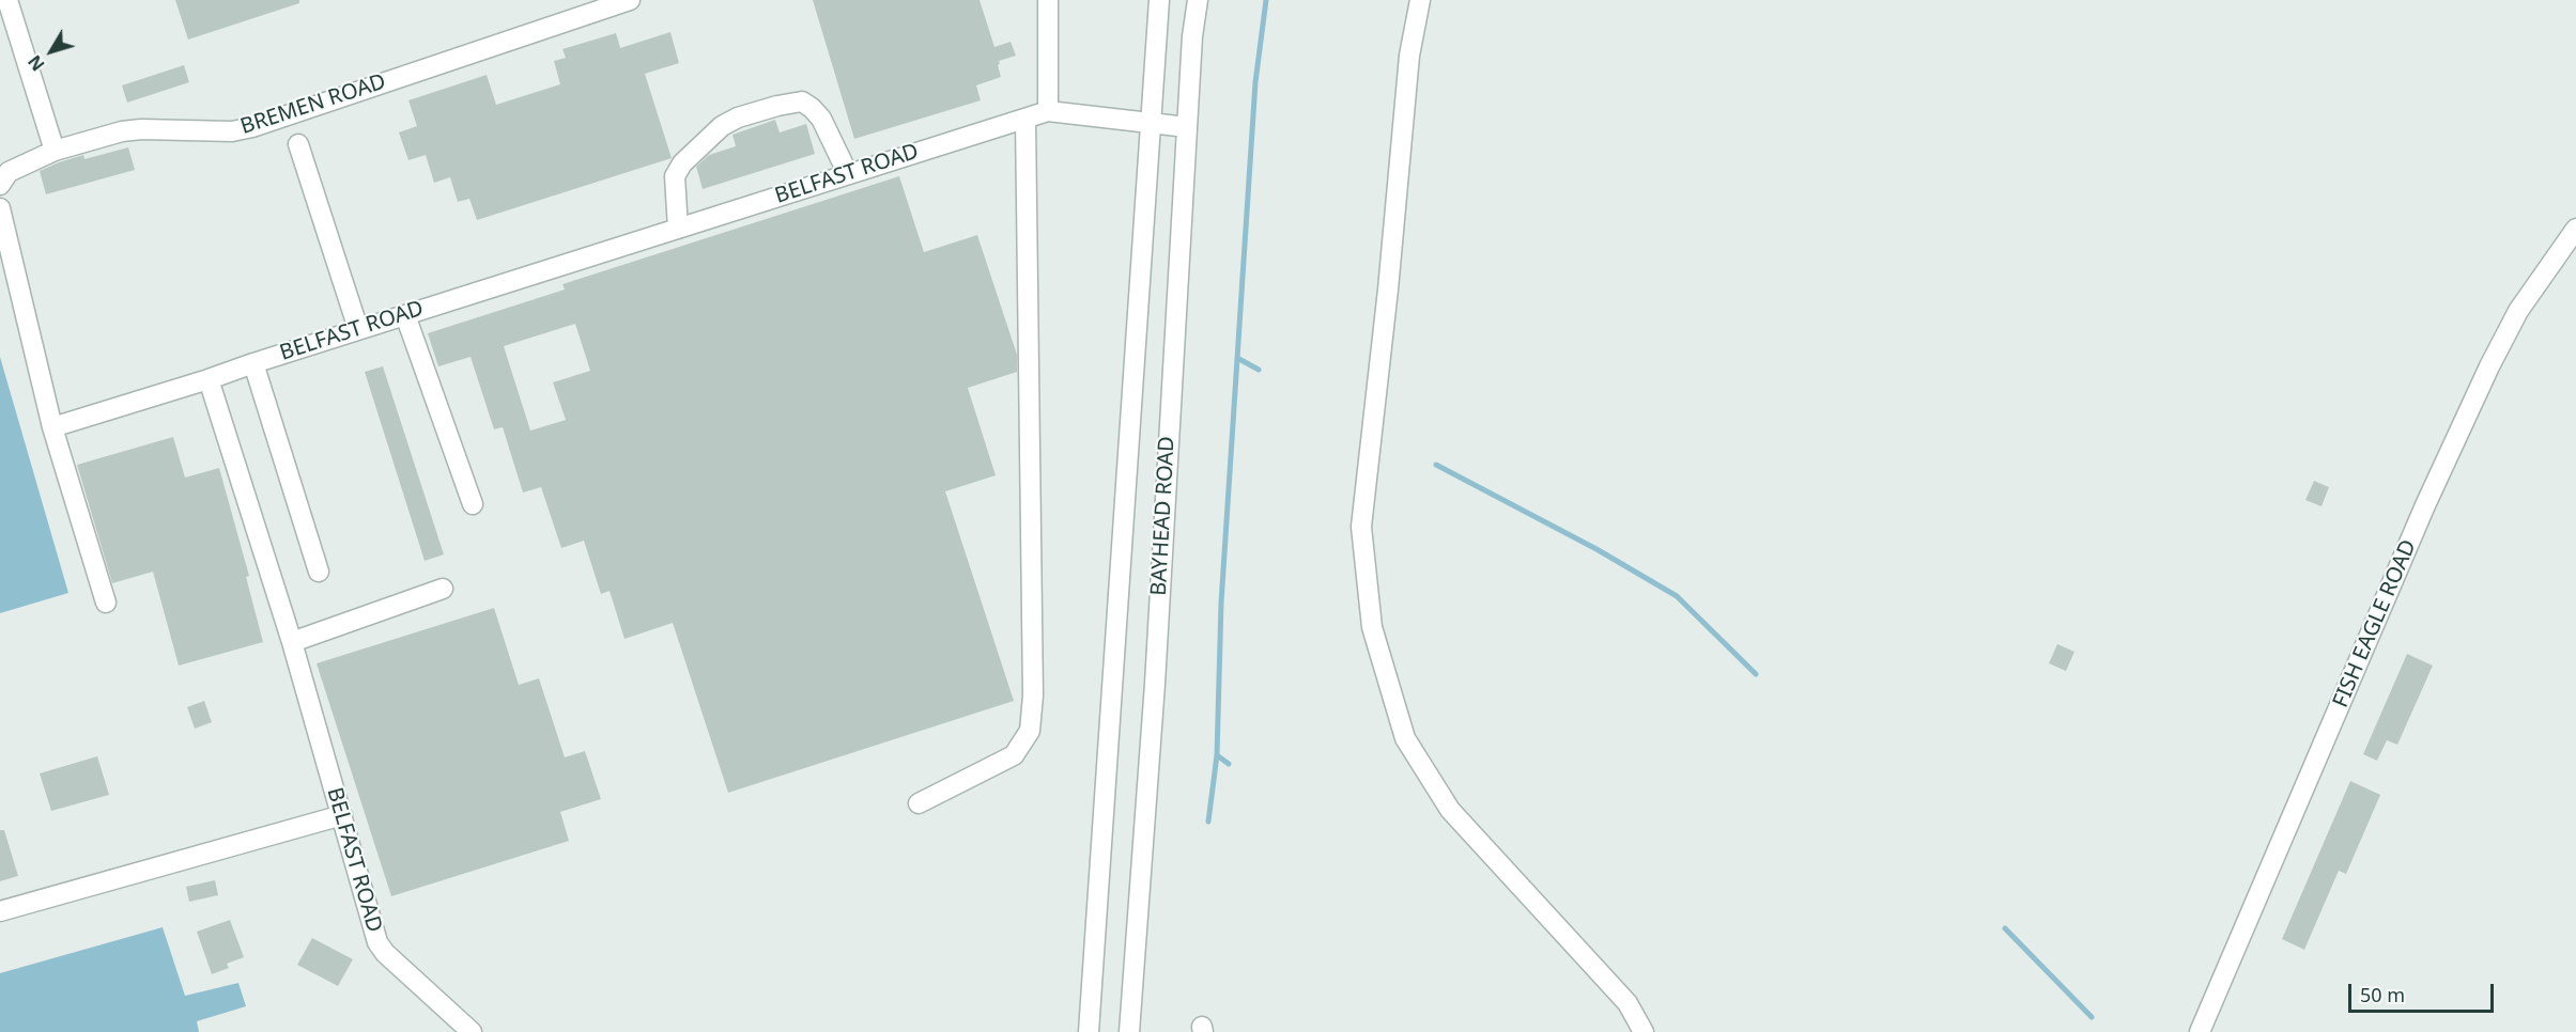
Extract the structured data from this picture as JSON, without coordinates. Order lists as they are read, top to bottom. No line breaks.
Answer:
{"streets":{"street":["BREMEN ROAD","BELFAST ROAD","BAYHEAD ROAD","FISH EAGLE ROAD"]},"crossings":[["BELFAST ROAD","BAYHEAD ROAD"]],"scale_bar":"50 m","north":"bottom left"}
